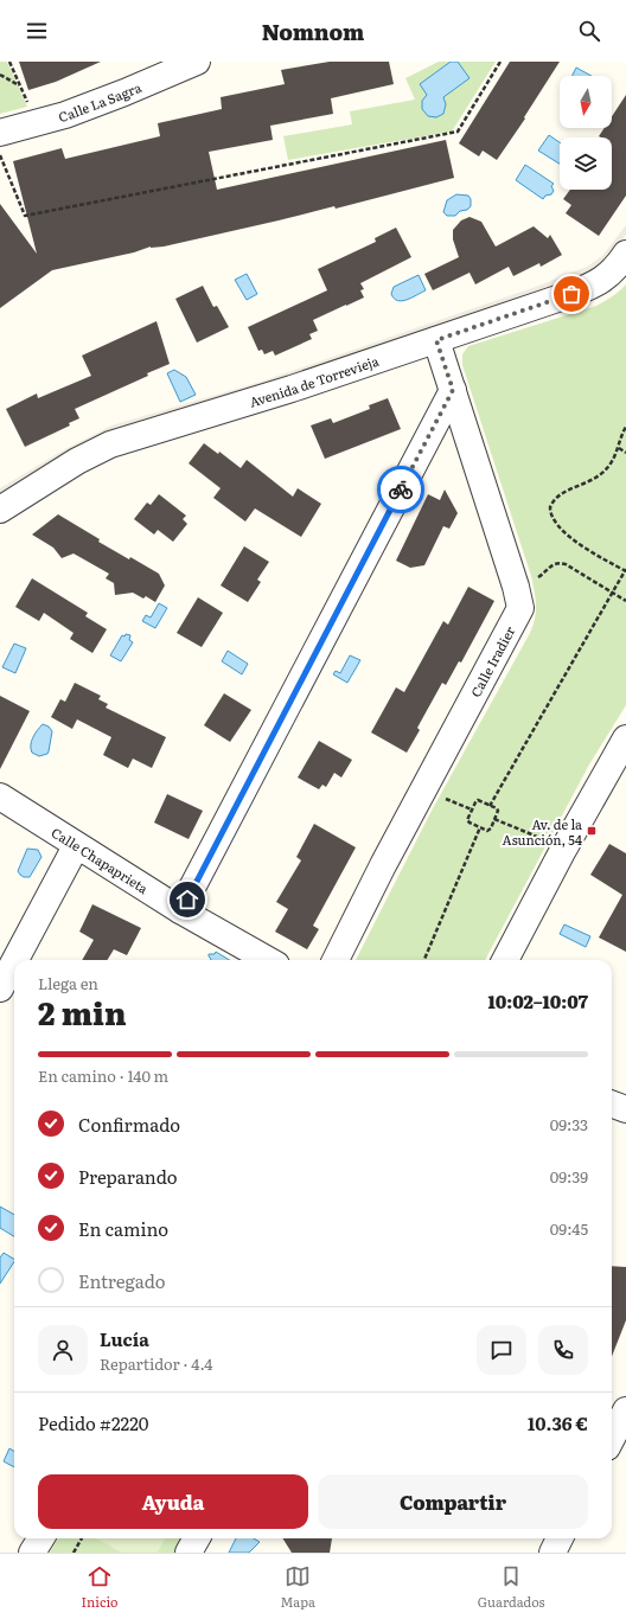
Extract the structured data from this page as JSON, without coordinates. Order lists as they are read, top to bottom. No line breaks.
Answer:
{"streets":{"street":["Calle La Sagra","Avenida de Torrevieja","Calle Iradier","Calle Chapaprieta"]},"crossings":[["Avenida de Torrevieja","Calle Iradier"]],"places":{"transit":["Av. de la Asunción, 54"]},"north":"bottom","page":{"header":"Nomnom","heading":["2 min","Llega en","10:02–10:07"],"panel":["Lucía","Repartidor · 4.4","Pedido #2220","10.36 €"],"bar":"En camino · 140 m","list":[["Confirmado","09:33"],["Preparando","09:39"],["En camino","09:45"],"Entregado"],"buttons":["Ayuda","Compartir"],"tabs":["Inicio","Mapa","Guardados"]}}
